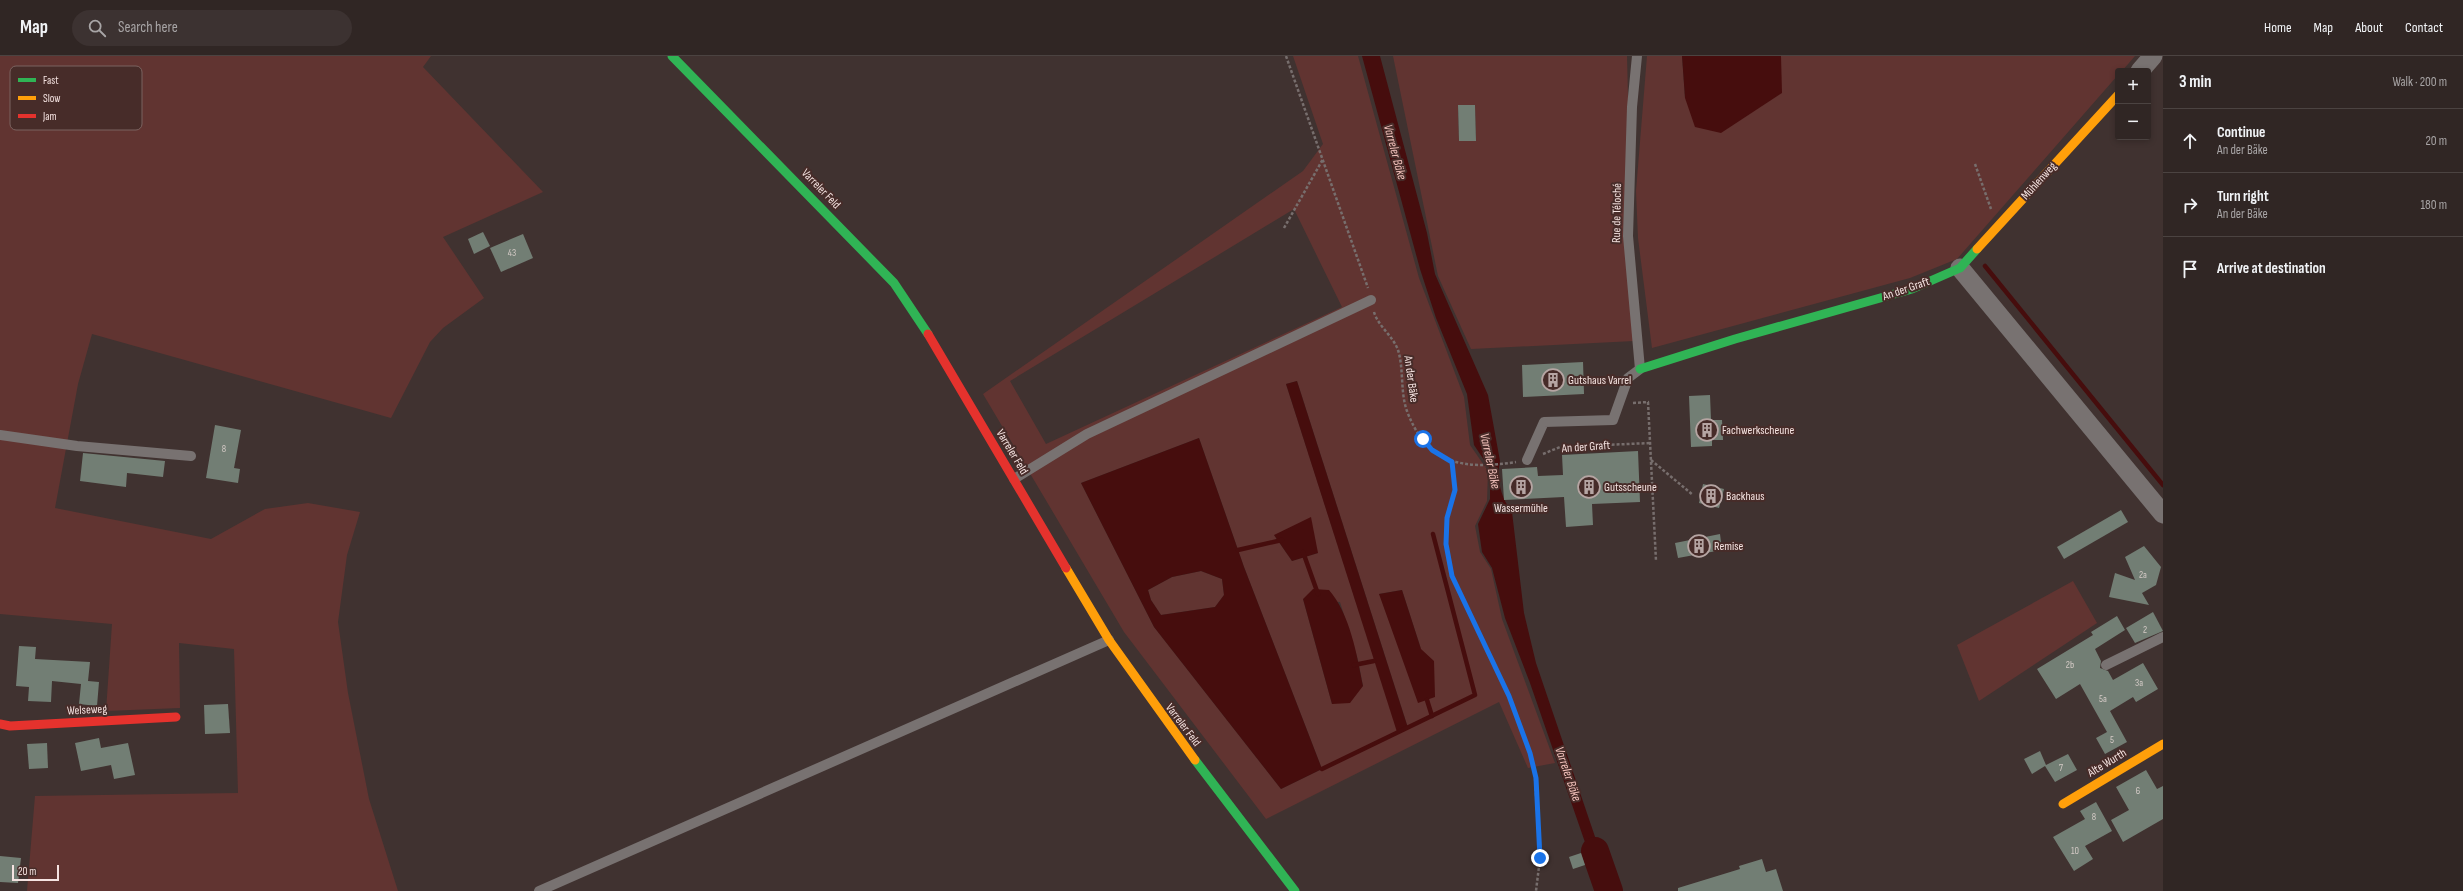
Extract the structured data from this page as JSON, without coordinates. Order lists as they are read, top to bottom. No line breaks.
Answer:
{"streets":{"street":["Mühlenweg","Varreler Feld","An der Graft","Welseweg","Alte Wurth"],"lane":["Rue de Téloché"],"path":["An der Bäke"]},"crossings":[["Mühlenweg","An der Graft"],["Rue de Téloché","An der Graft"],["An der Graft","An der Bäke"]],"water":["Varreler Bäke"],"places":{"building":["Gutshaus Varrel","Fachwerkscheune","Wassermühle","Gutsscheune","Backhaus","Remise"]},"house_numbers":["43","8","2a","2","2b","3a","5a","5","7","6","8","10"],"legend":["Fast","Slow","Jam"],"scale_bar":"20 m","page":{"header":"Map","search":"Search here","nav":["Home","Map","About","Contact"],"heading":["3 min","Walk · 200 m"],"map_buttons":["+","−"],"list":[["Continue","An der Bäke","20 m"],["Turn right","An der Bäke","180 m"],"Arrive at destination"],"scale":"20 m"}}
